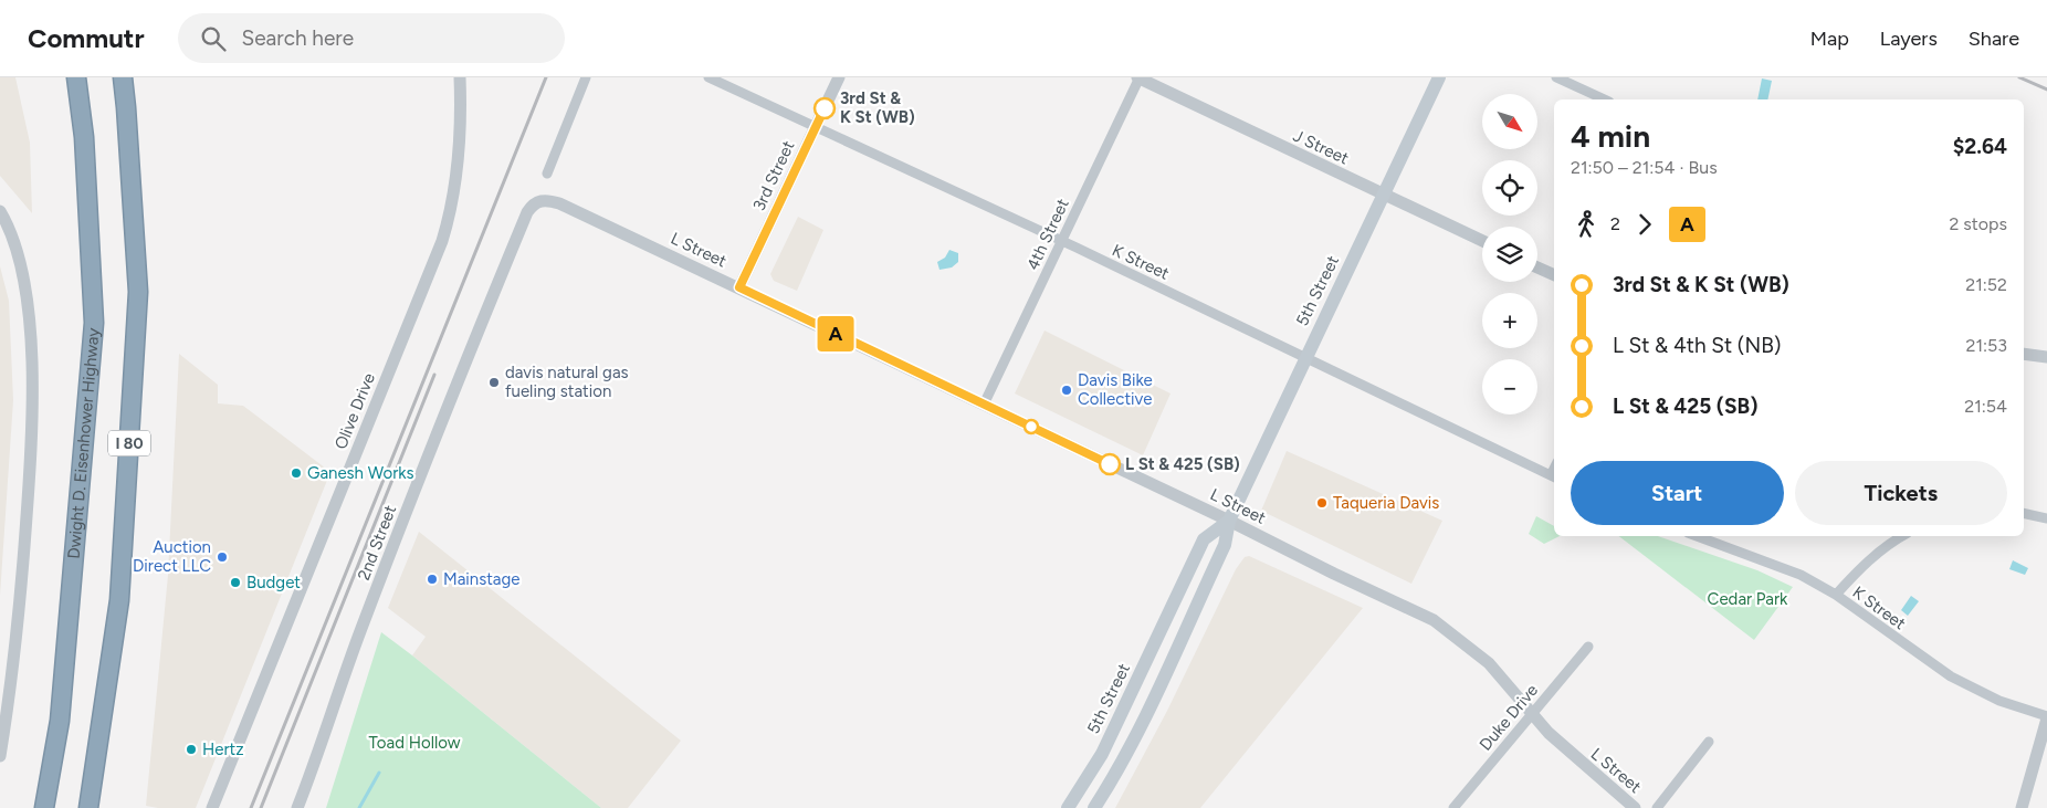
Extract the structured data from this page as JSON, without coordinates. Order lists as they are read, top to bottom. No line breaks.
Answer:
{"streets":{"highway":["Dwight D. Eisenhower Highway","I 80"],"main road":["5th Street"],"street":["J Street","3rd Street","4th Street","L Street","K Street","Olive Drive","2nd Street","Duke Drive"]},"crossings":[["J Street","4th Street"],["J Street","5th Street"],["3rd Street","L Street"],["3rd Street","K Street"],["4th Street","L Street"],["4th Street","K Street"],["L Street","5th Street"],["L Street","2nd Street"],["L Street","Duke Drive"],["K Street","5th Street"]],"parks":["Cedar Park","Toad Hollow"],"places":["3rd St & K St (WB)","davis natural gas fueling station","Davis Bike Collective","L St & 425 (SB)","Ganesh Works","Taqueria Davis","Auction Direct LLC","Mainstage","Budget","Hertz"],"lines":["bus line A"],"north":"bottom right","page":{"header":"Commutr","search":"Search here","nav":["Map","Layers","Share"],"on_map":"A","map_buttons":["+","−"],"heading":["4 min","21:50 – 21:54 · Bus","$2.64"],"legs":["2","A","2 stops"],"list":[{"name":"3rd St & K St (WB)","value":"21:52"},{"name":"L St & 4th St (NB)","value":"21:53"},{"name":"L St & 425 (SB)","value":"21:54"}],"buttons":["Start","Tickets"]}}
